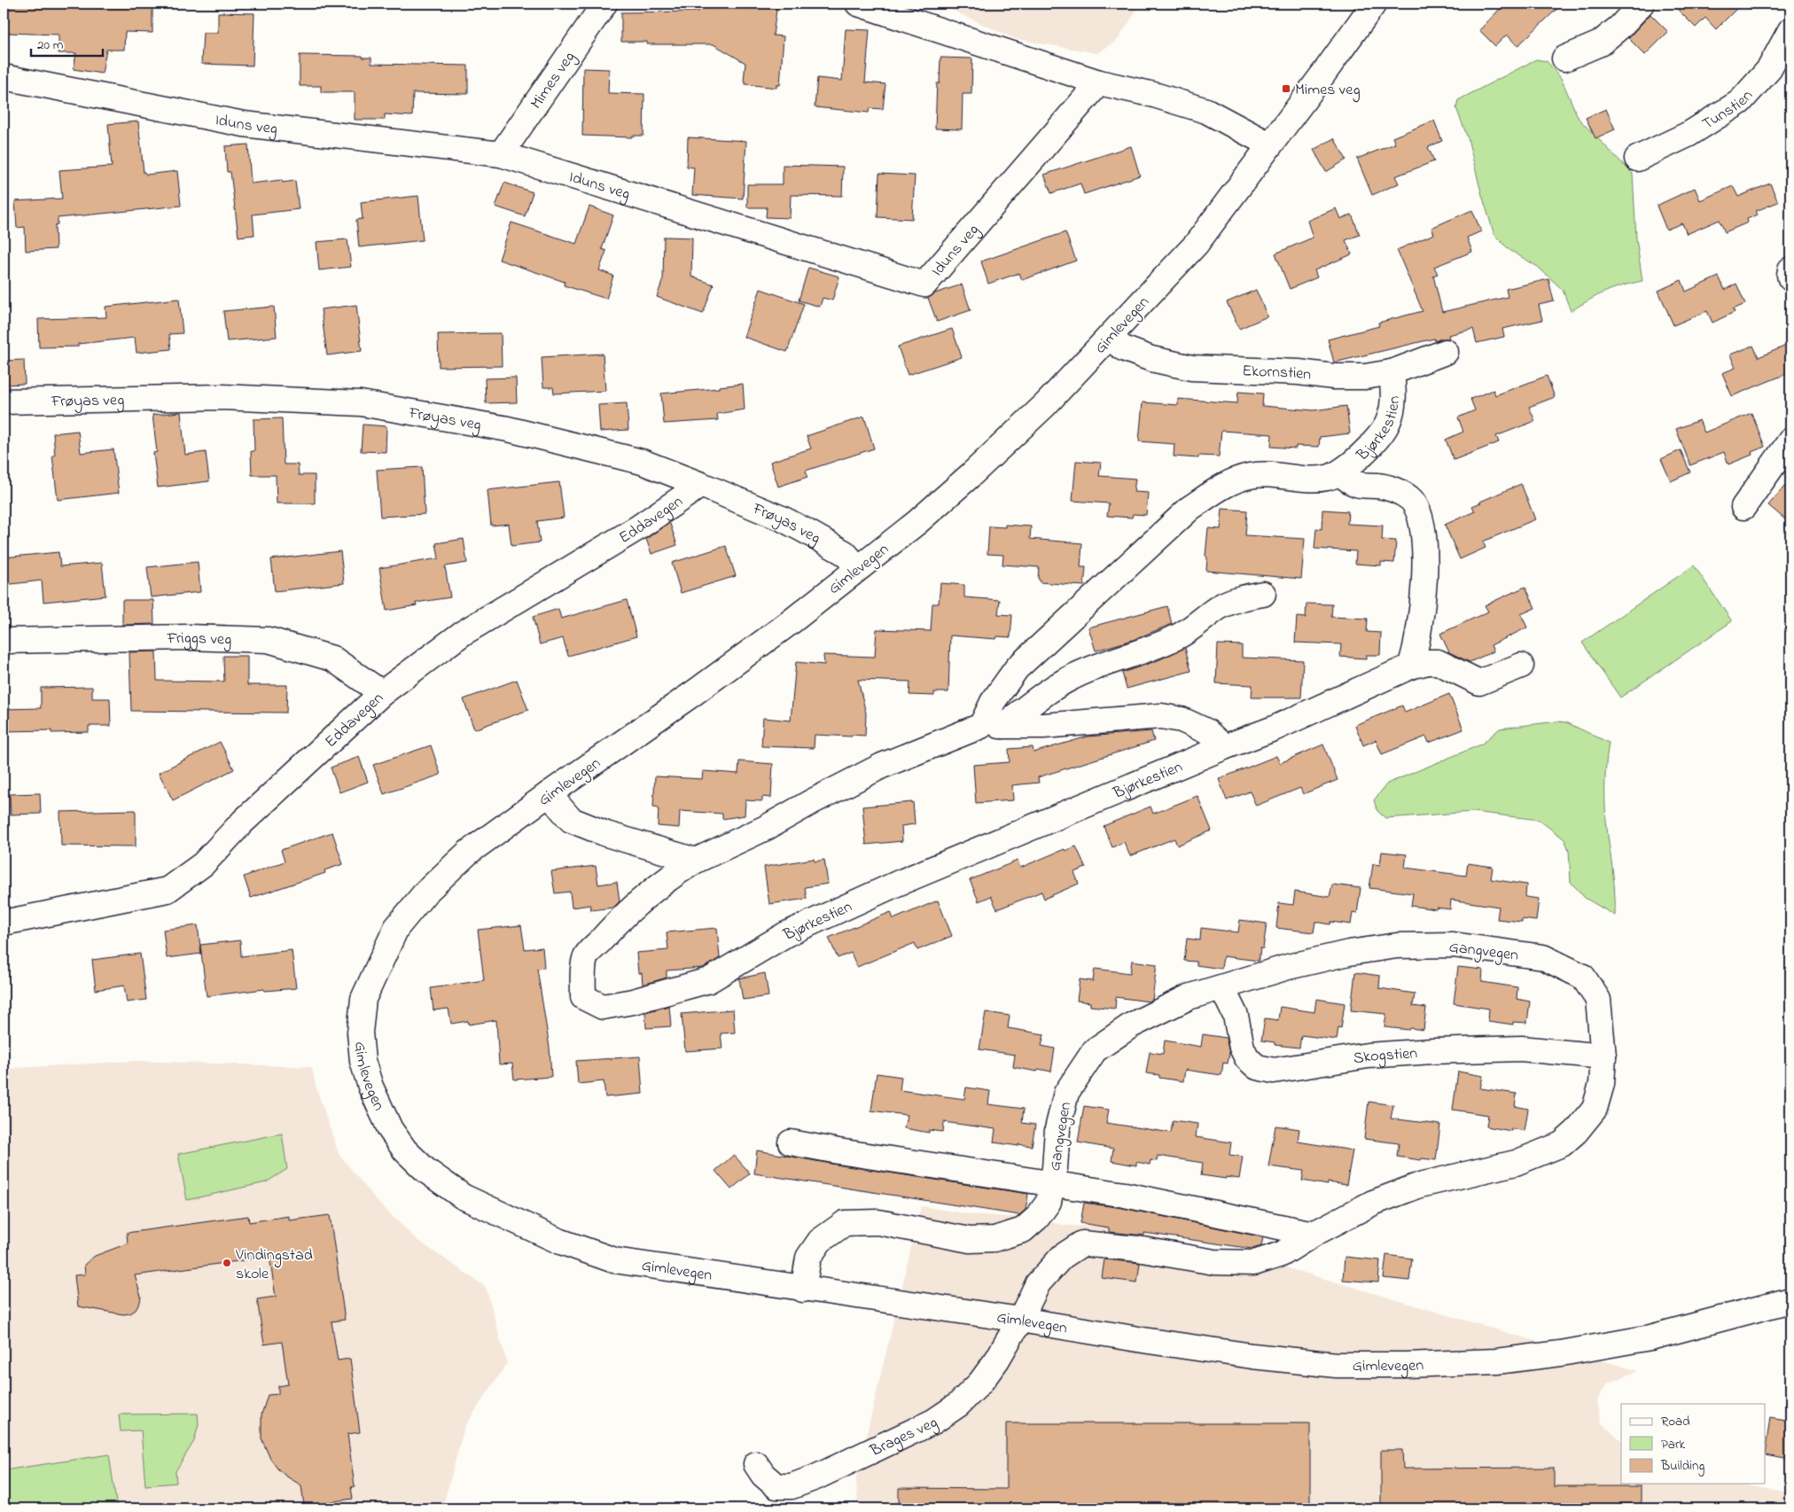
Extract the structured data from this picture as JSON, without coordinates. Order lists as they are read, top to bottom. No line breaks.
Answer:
{"streets":{"street":["Mimes veg","Tunstien","Iduns veg","Gimlevegen","Ekornstien","Frøyas veg","Bjørkestien","Eddavegen","Friggs veg","Gangvegen","Skogstien","Brages veg"]},"crossings":[["Mimes veg","Iduns veg"],["Gimlevegen","Ekornstien"],["Gimlevegen","Frøyas veg"],["Gimlevegen","Gangvegen"],["Gimlevegen","Brages veg"],["Ekornstien","Bjørkestien"],["Frøyas veg","Eddavegen"],["Eddavegen","Friggs veg"],["Gangvegen","Skogstien"],["Gangvegen","Brages veg"]],"places":{"transit":["Mimes veg"],"other":["Vindingstad skole"]},"legend":["Road","Park","Building"],"scale_bar":"20 m"}
